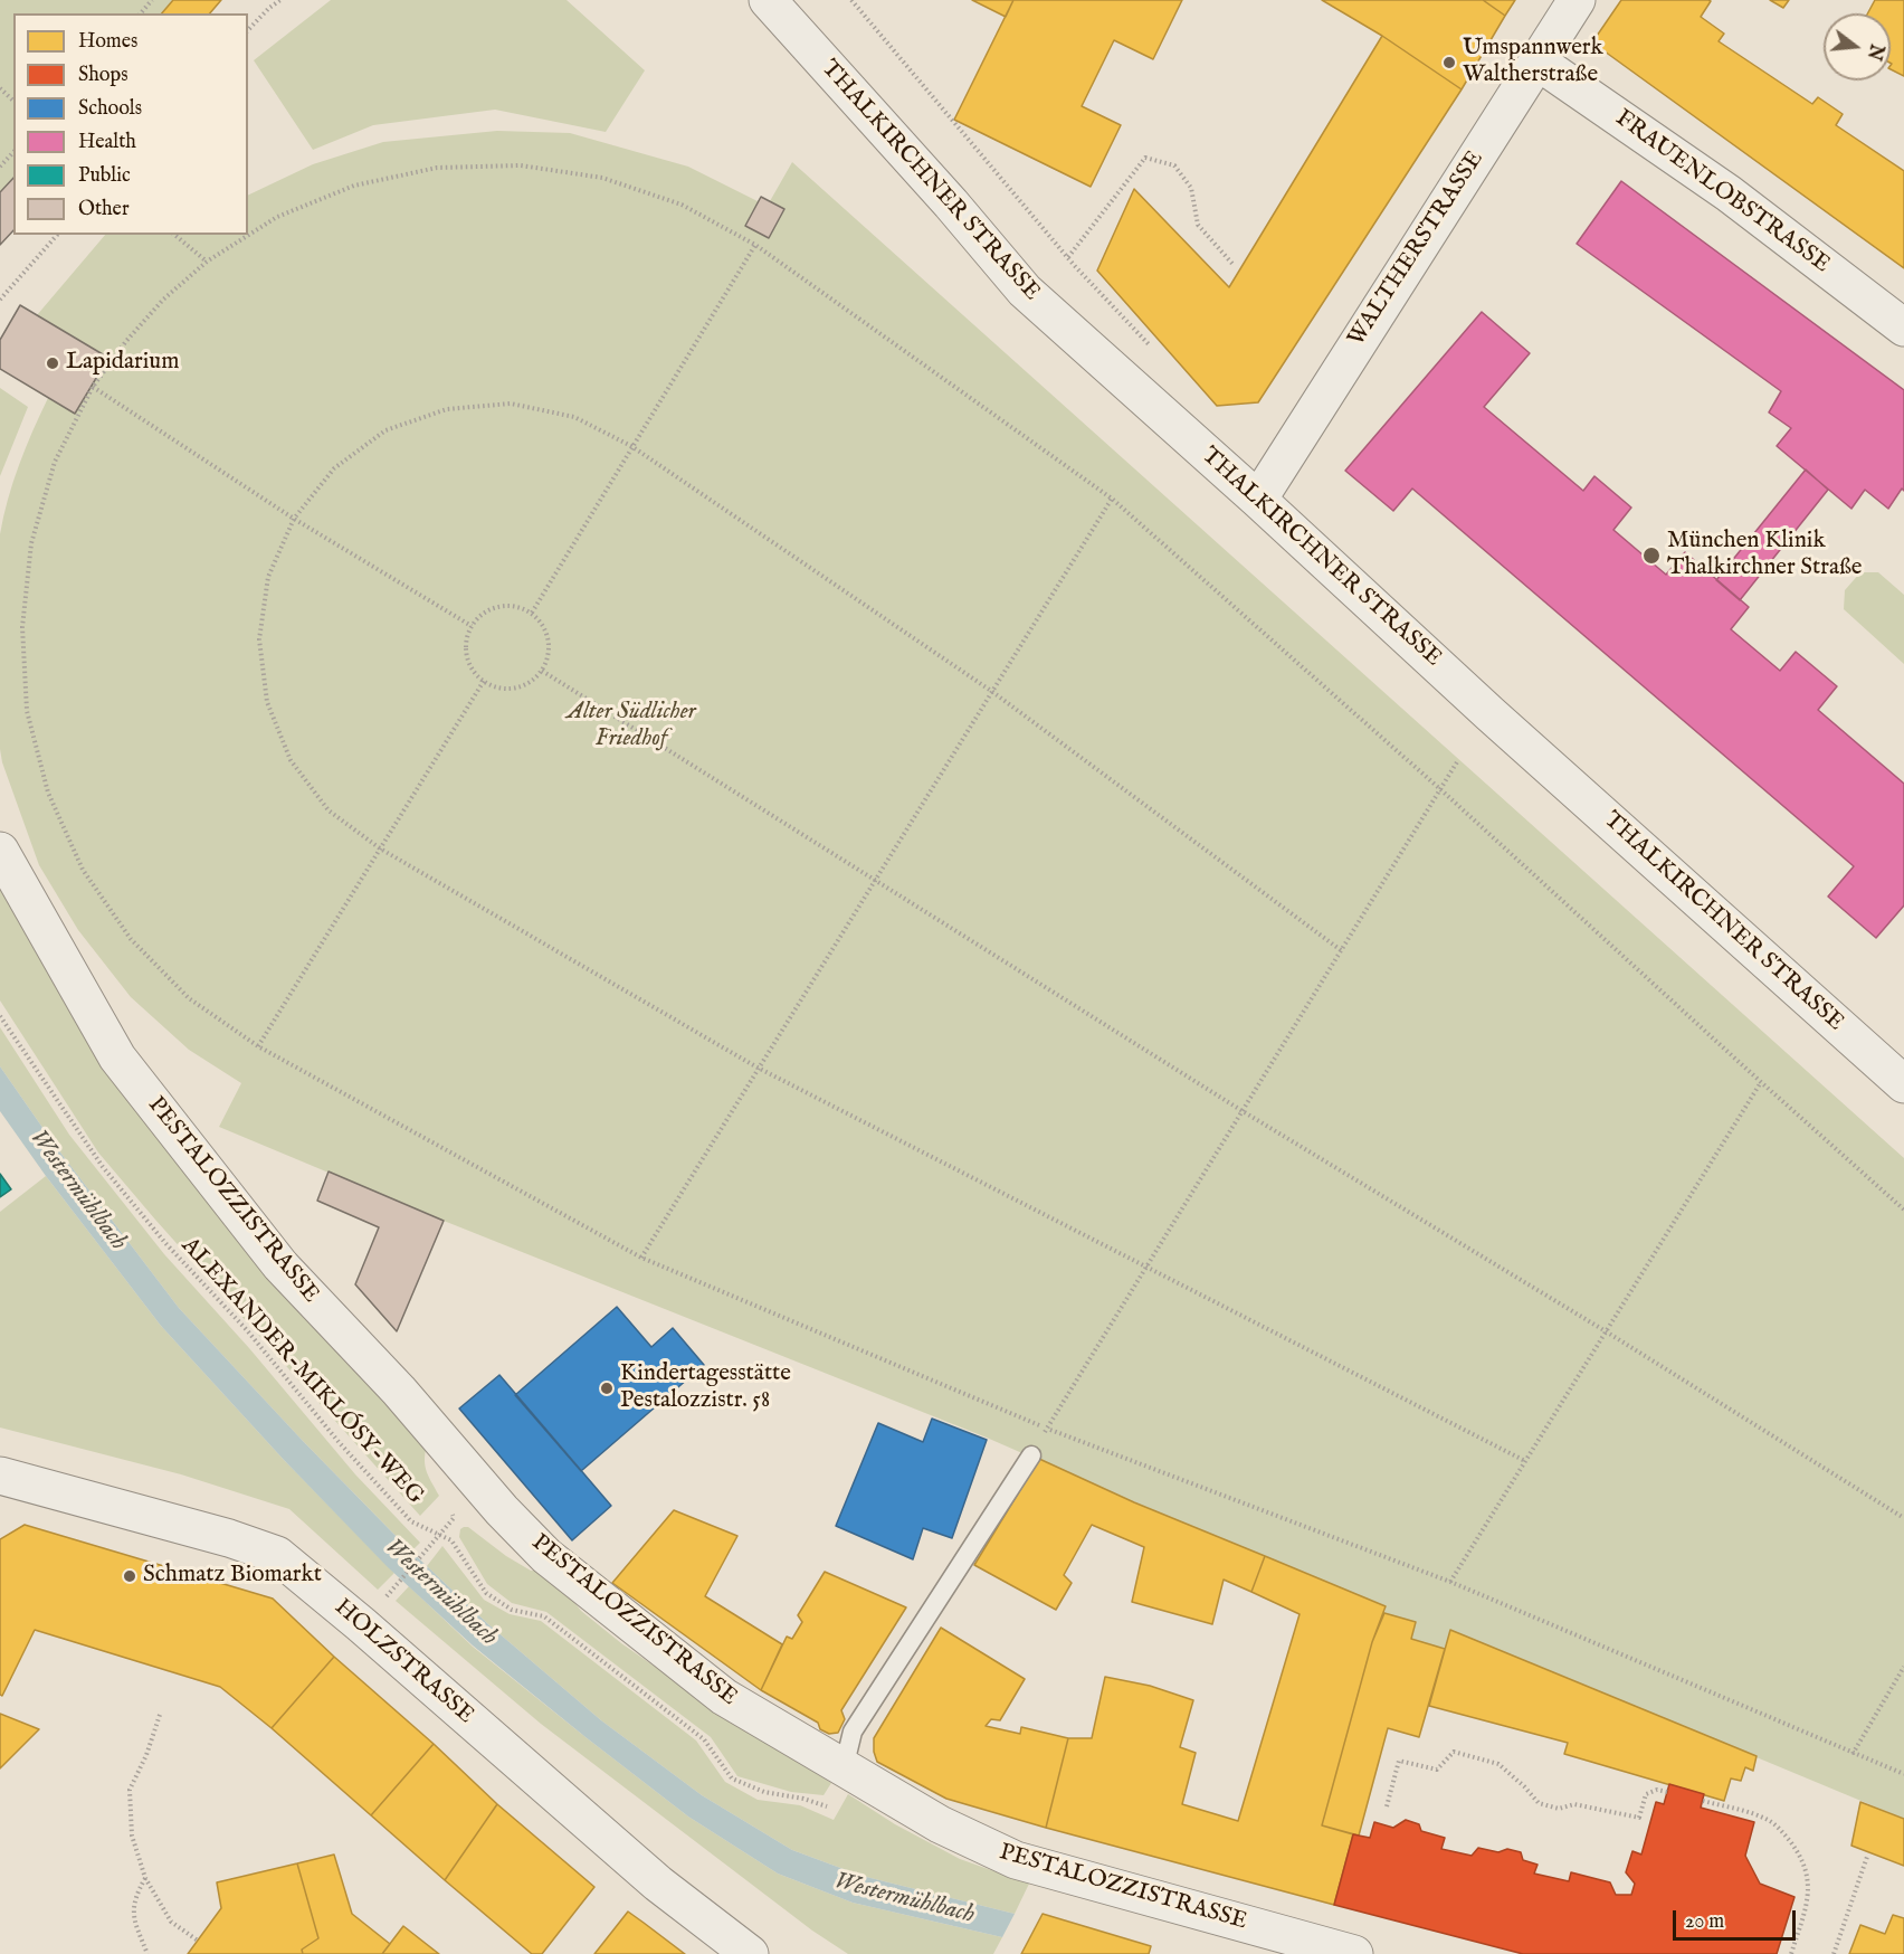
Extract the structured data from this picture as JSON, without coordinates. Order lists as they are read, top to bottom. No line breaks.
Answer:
{"streets":{"street":["THALKIRCHNER STRASSE","FRAUENLOBSTRASSE","WALTHERSTRASSE","PESTALOZZISTRASSE","HOLZSTRASSE"],"path":["ALEXANDER-MIKLÓSY-WEG"]},"crossings":[["THALKIRCHNER STRASSE","WALTHERSTRASSE"],["FRAUENLOBSTRASSE","WALTHERSTRASSE"],["PESTALOZZISTRASSE","ALEXANDER-MIKLÓSY-WEG"]],"water":["Westermühlbach"],"parks":["Alter Südlicher Friedhof"],"places":["Umspannwerk Waltherstraße","Lapidarium","München Klinik Thalkirchner Straße","Kindertagesstätte Pestalozzistr. 58","Schmatz Biomarkt"],"legend":["Homes","Shops","Schools","Health","Public","Other"],"scale_bar":"20 m","north":"right"}
